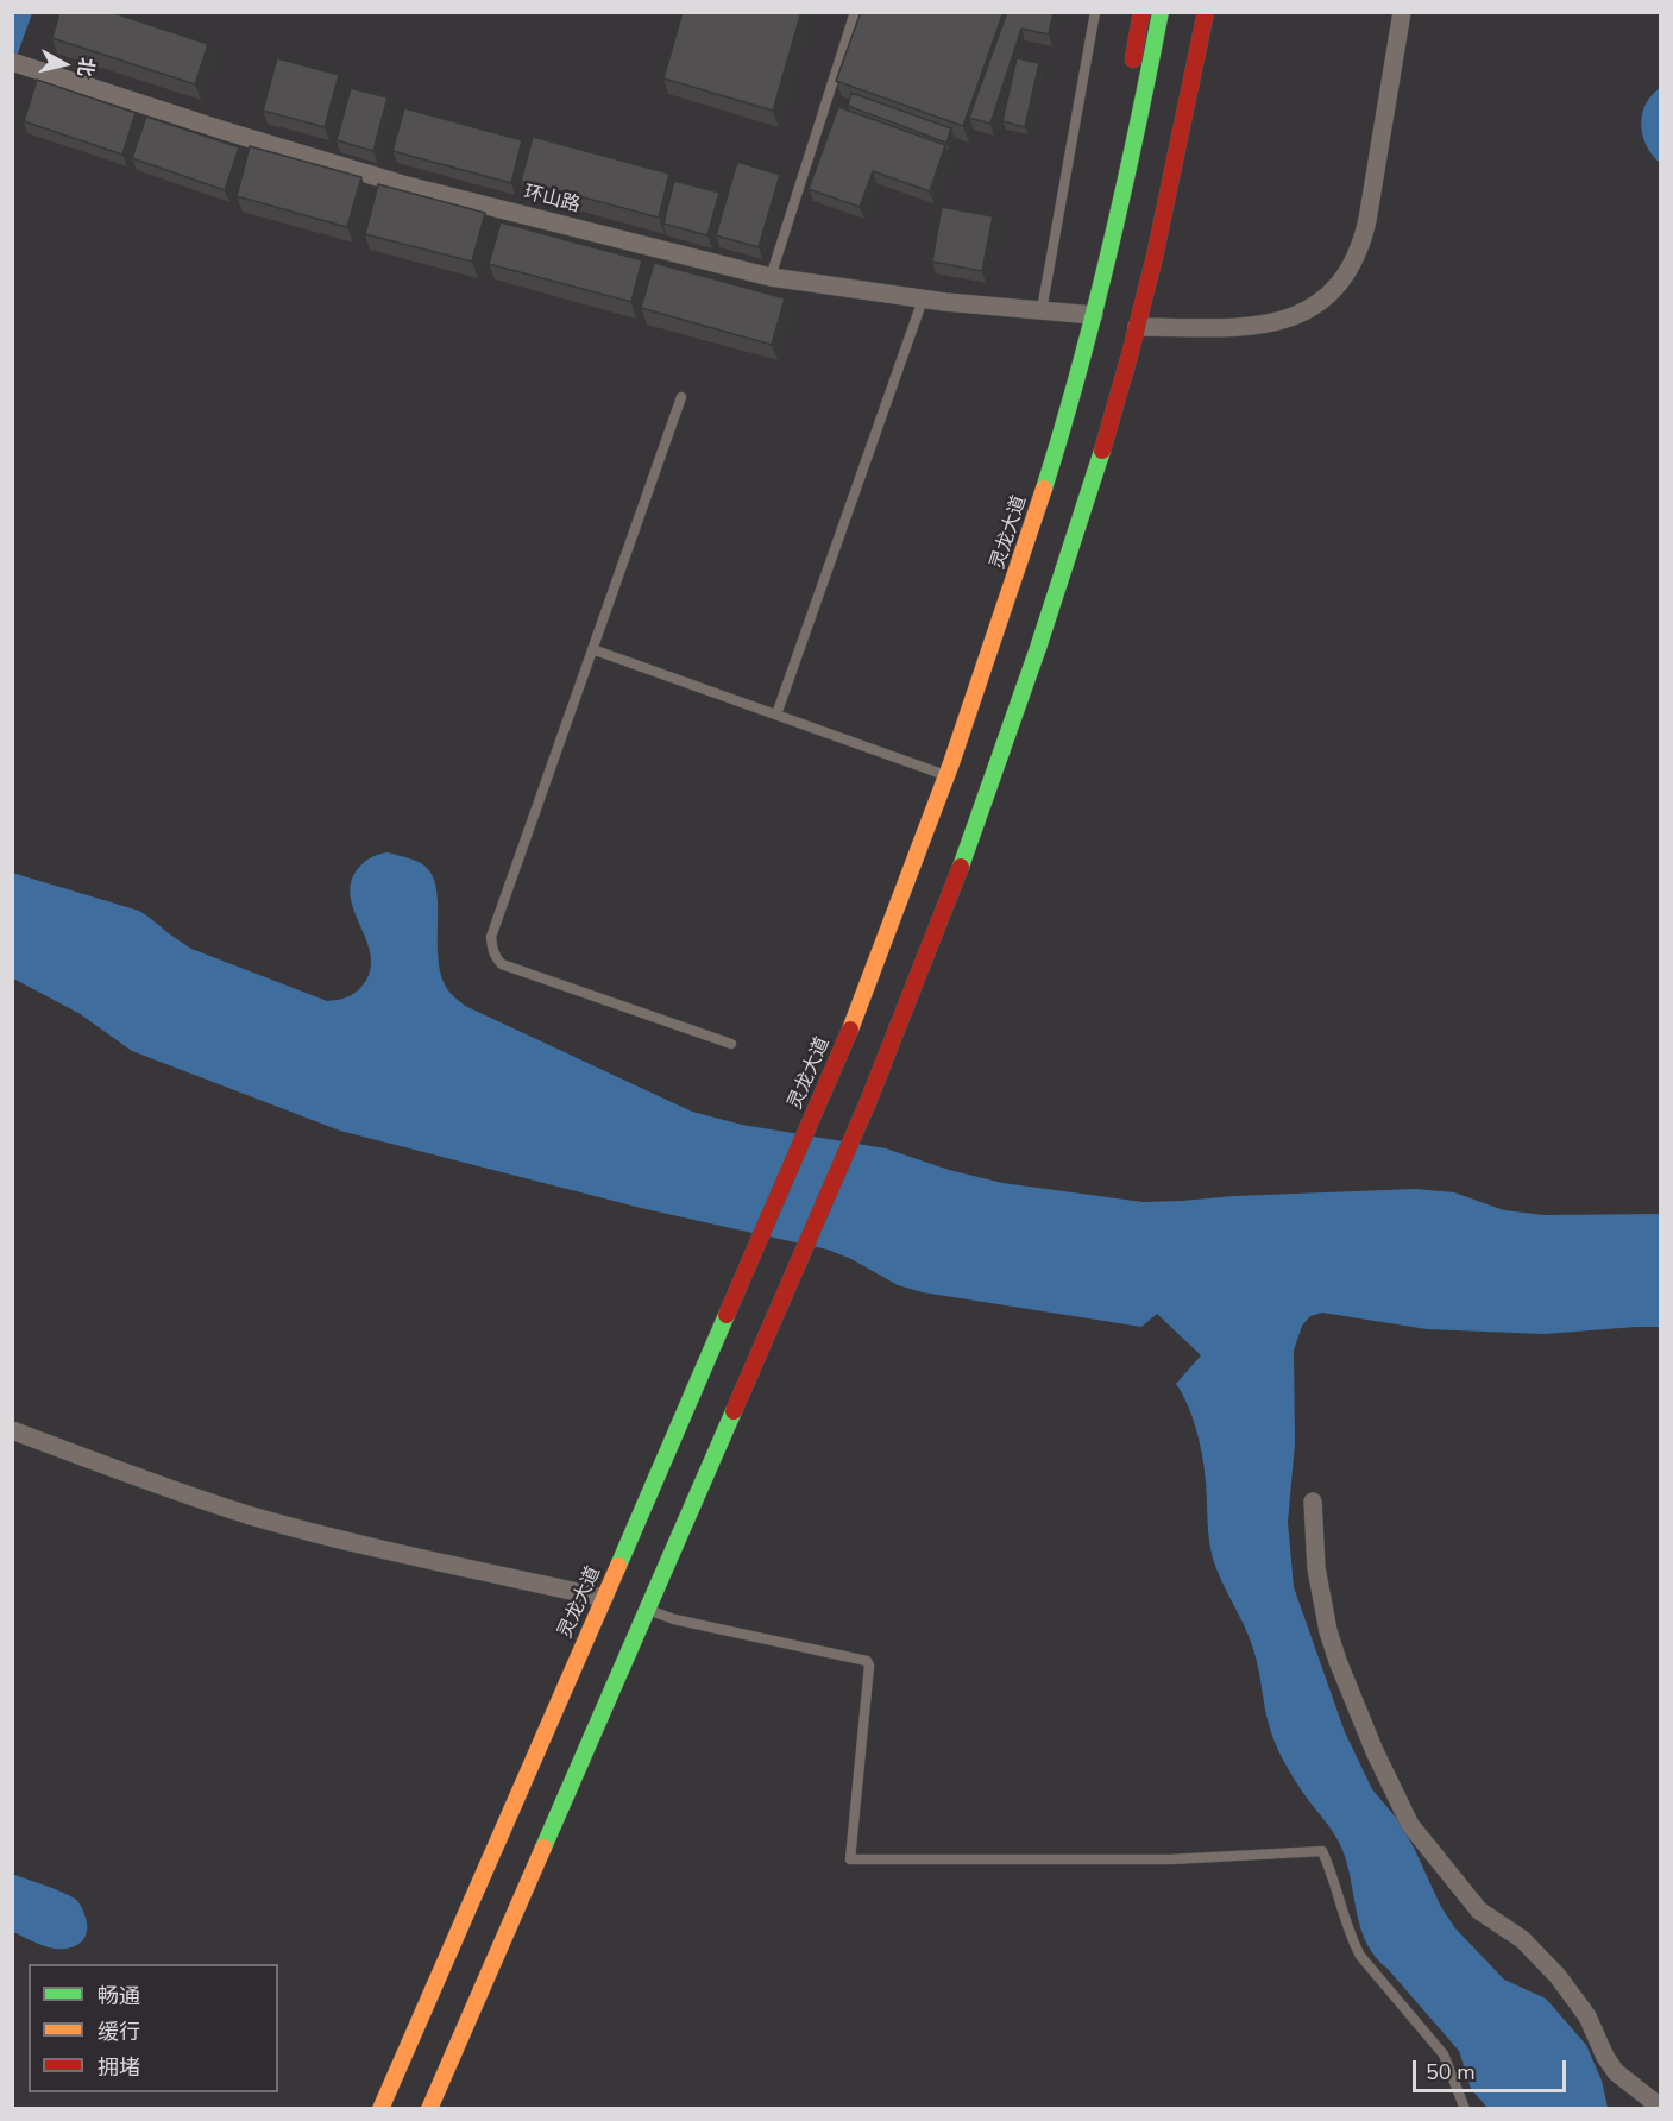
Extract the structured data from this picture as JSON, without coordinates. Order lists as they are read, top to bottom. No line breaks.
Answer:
{"streets":{"main road":["灵龙大道"],"street":["环山路"]},"crossings":[["环山路","灵龙大道"]],"legend":["畅通","缓行","拥堵"],"scale_bar":"50 m","north":"right"}
